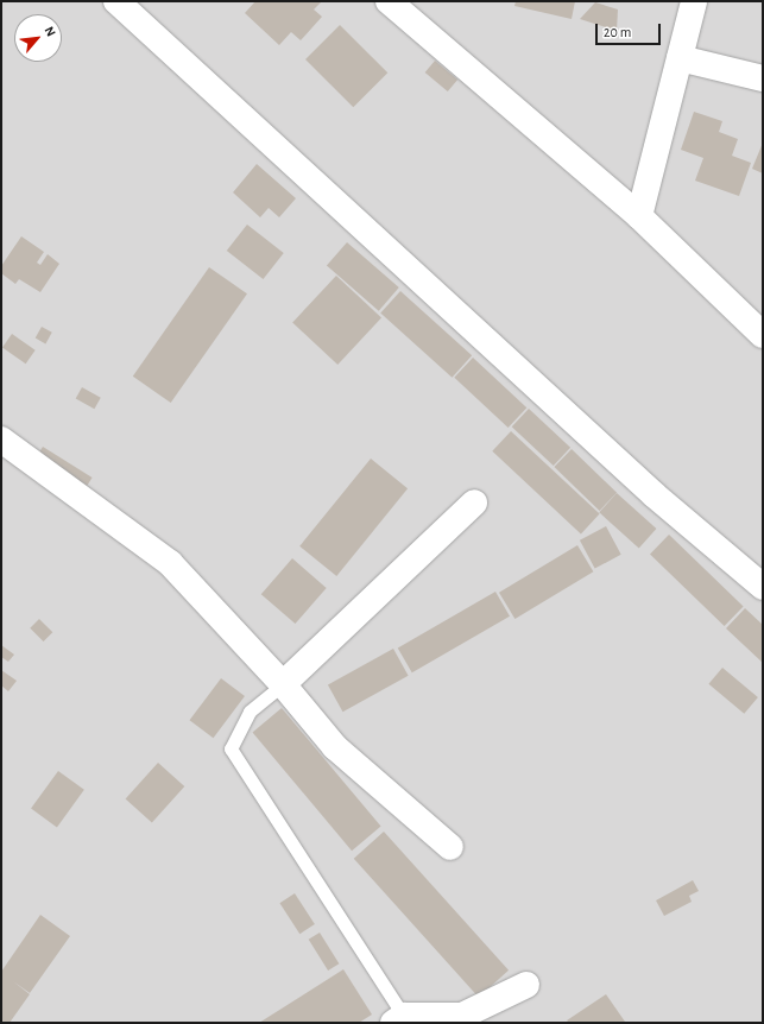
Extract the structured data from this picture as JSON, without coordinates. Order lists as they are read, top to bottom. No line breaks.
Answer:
{"scale_bar":"20 m","north":"top right"}
